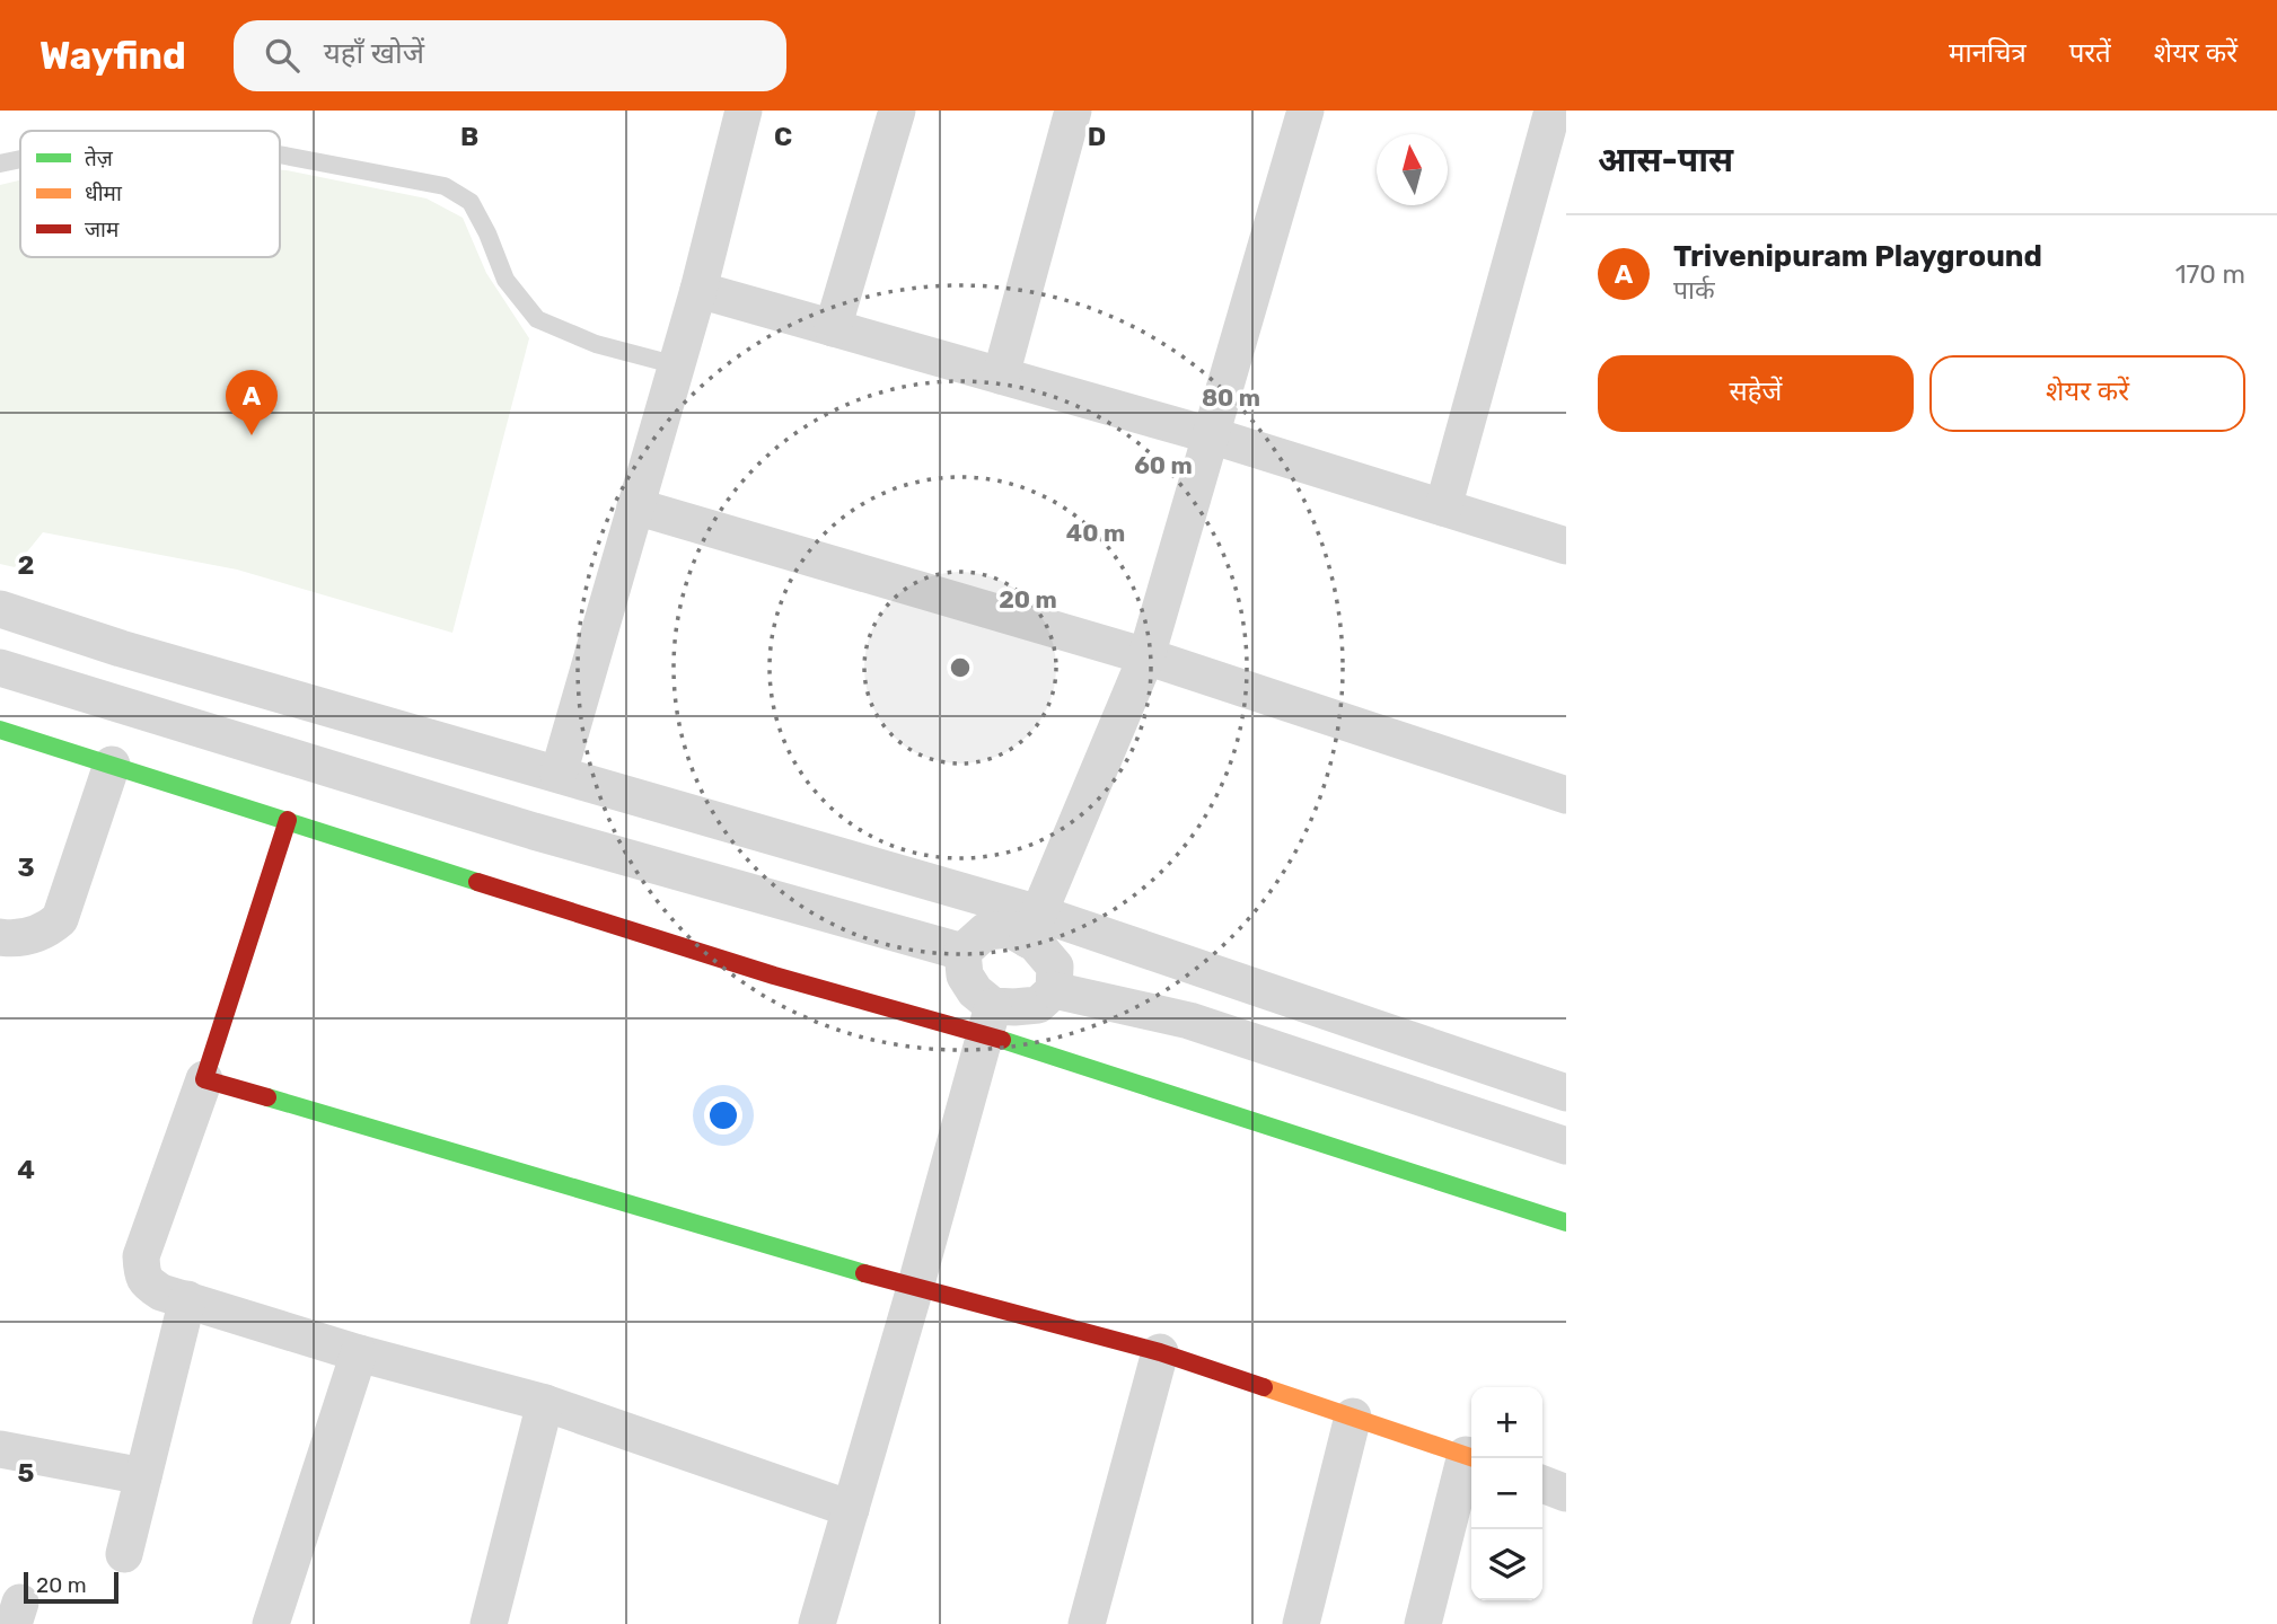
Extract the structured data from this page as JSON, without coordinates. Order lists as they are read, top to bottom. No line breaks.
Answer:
{"legend":["तेज़","धीमा","जाम"],"scale_bar":"20 m","north":"top","page":{"header":"Wayfind","search":"यहाँ खोजें","nav":["मानचित्र","परतें","शेयर करें"],"heading":"आस-पास","list":[{"mark":"A","name":"Trivenipuram Playground","note":"पार्क","value":"170 m"}],"buttons":["सहेजें","शेयर करें"],"pins":"A","map_buttons":["+","−"],"scale":"20 m"},"grid":{"columns":["B","C","D"],"rows":["2","3","4","5"]},"rings":["80 m","60 m","40 m","20 m"]}
